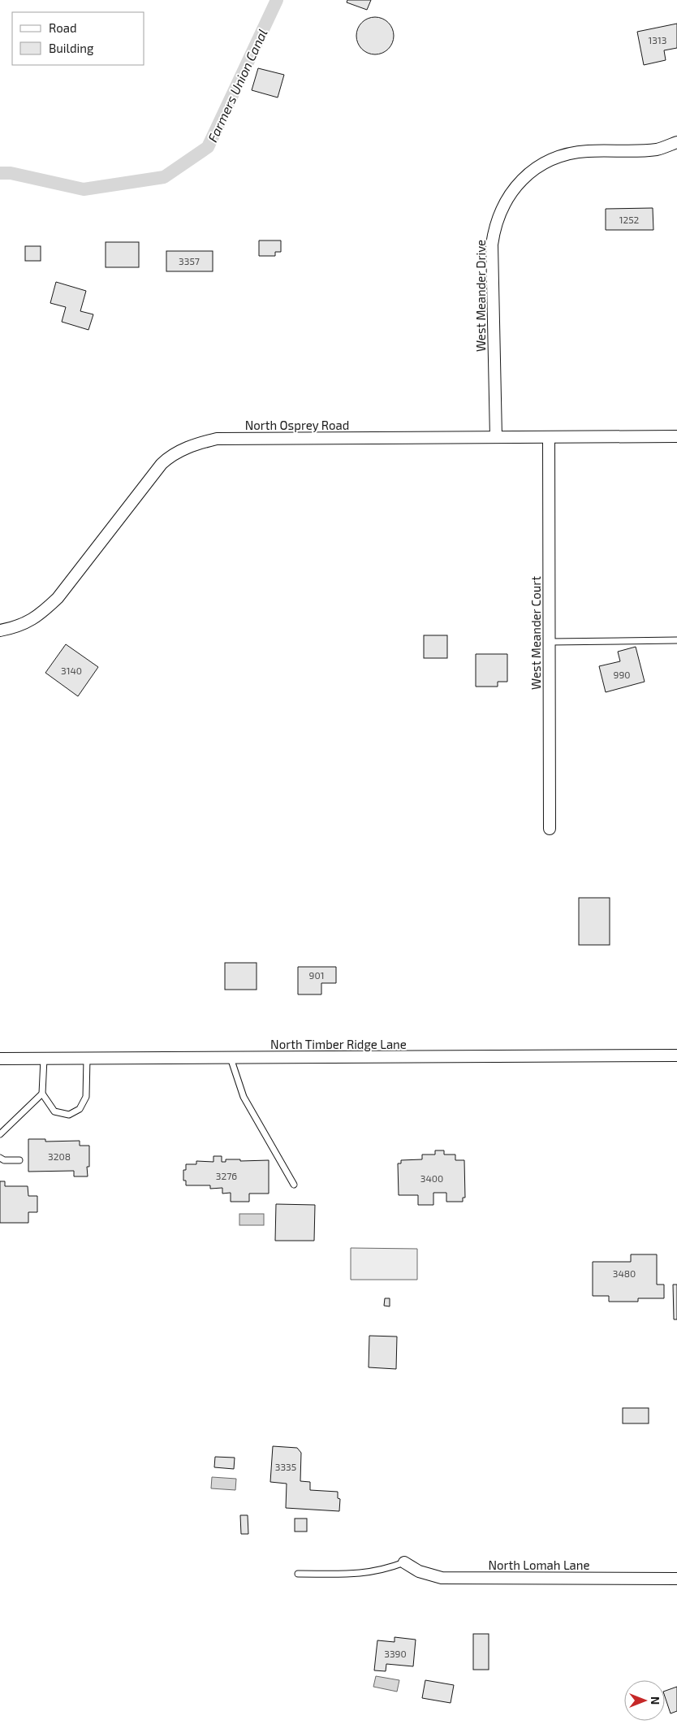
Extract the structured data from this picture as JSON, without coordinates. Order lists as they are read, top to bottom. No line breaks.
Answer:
{"streets":{"street":["West Meander Drive","North Osprey Road","West Meander Court","North Timber Ridge Lane","North Lomah Lane"]},"crossings":[["West Meander Drive","North Osprey Road"],["North Osprey Road","West Meander Court"]],"water":["Farmers Union Canal"],"house_numbers":["1313","1252","3357","3140","990","901","3208","3276","3400","3480","3335","3390"],"legend":["Road","Building"],"north":"right"}
